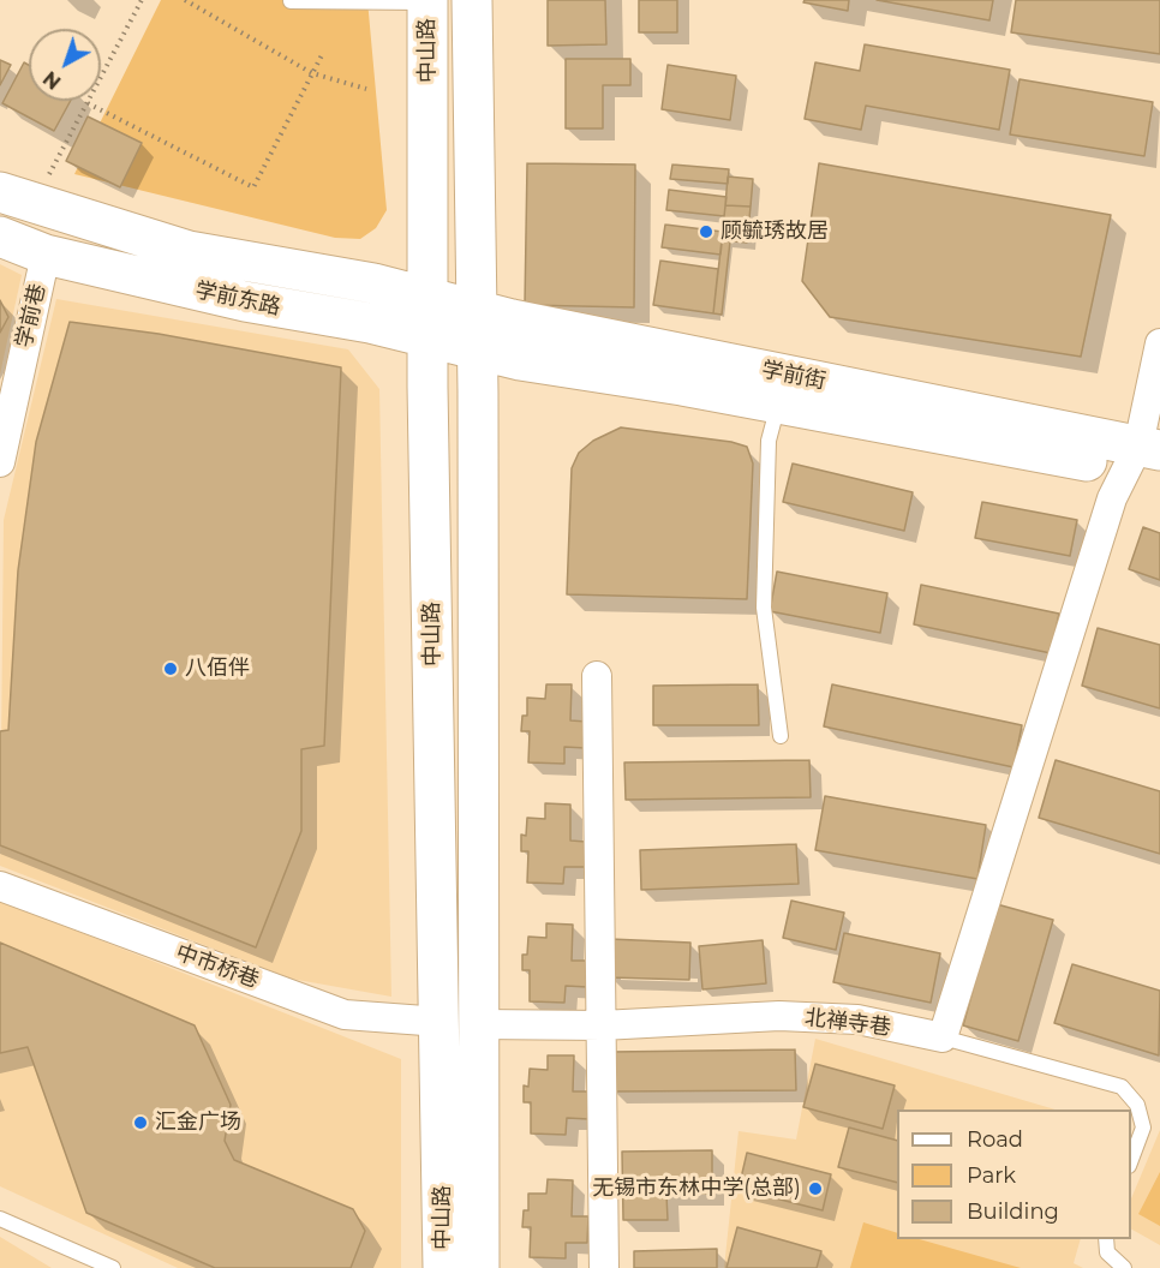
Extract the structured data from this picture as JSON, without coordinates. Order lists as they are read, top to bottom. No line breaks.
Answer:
{"streets":{"main road":["中山路","学前东路","学前街"],"street":["学前巷","中市桥巷","北禅寺巷"]},"crossings":[["中山路","学前东路"],["中山路","学前街"],["中山路","中市桥巷"],["中山路","北禅寺巷"],["学前东路","学前巷"],["学前东路","学前街"],["中市桥巷","北禅寺巷"]],"places":["顾毓琇故居","八佰伴","汇金广场","无锡市东林中学(总部)"],"legend":["Road","Park","Building"],"north":"bottom left"}
